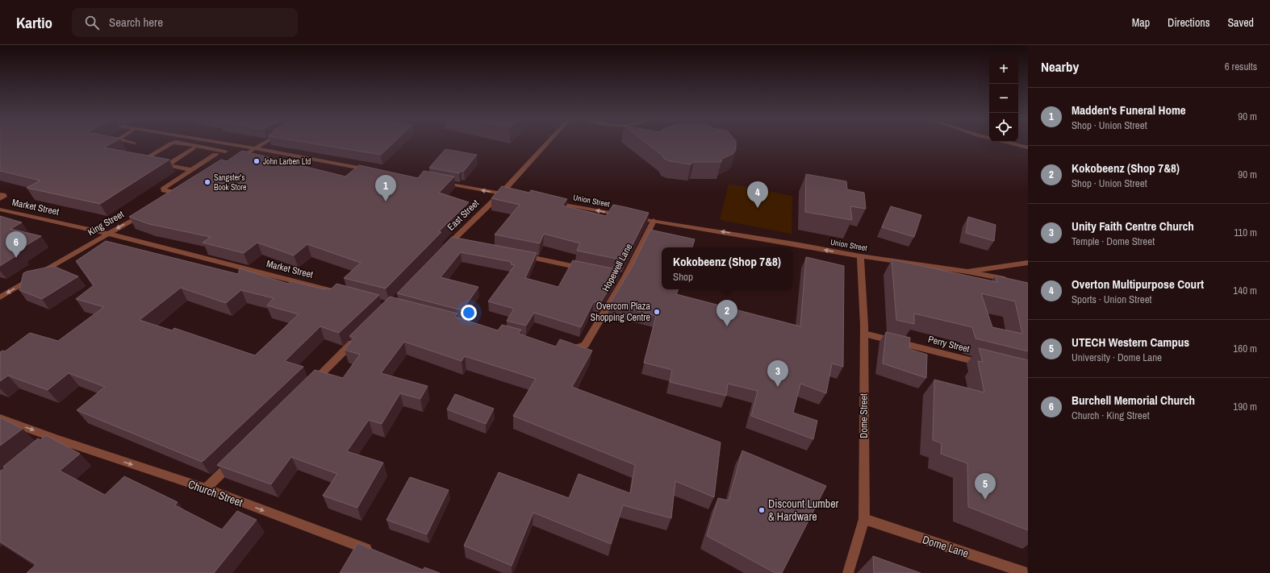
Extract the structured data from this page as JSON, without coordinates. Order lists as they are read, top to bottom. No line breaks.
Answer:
{"streets":{"street":["Union Street","Market Street","East Street","King Street","Hopewell Lane","Perry Street","Dome Street","Church Street","Dome Lane"]},"crossings":[["Union Street","Hopewell Lane"],["Union Street","Dome Street"],["Market Street","King Street"],["Perry Street","Dome Street"],["Dome Street","Dome Lane"]],"one_way":["Union Street","King Street","Church Street"],"places":["John Larben Ltd","Sangster's Book Store","Overcom Plaza Shopping Centre","Discount Lumber & Hardware"],"page":{"header":"Kartio","search":"Search here","nav":["Map","Directions","Saved"],"heading":["Nearby","6 results"],"map_buttons":["+","−"],"list":[{"mark":"1","name":"Madden's Funeral Home","note":"Shop · Union Street","value":"90 m"},{"mark":"2","name":"Kokobeenz (Shop 7&8)","note":"Shop · Union Street","value":"90 m"},{"mark":"3","name":"Unity Faith Centre Church","note":"Temple · Dome Street","value":"110 m"},{"mark":"4","name":"Overton Multipurpose Court","note":"Sports · Union Street","value":"140 m"},{"mark":"5","name":"UTECH Western Campus","note":"University · Dome Lane","value":"160 m"},{"mark":"6","name":"Burchell Memorial Church","note":"Church · King Street","value":"190 m"}],"pins":["1","4","6","2","3","5"],"popup":["Kokobeenz (Shop 7&8)","Shop"]}}
